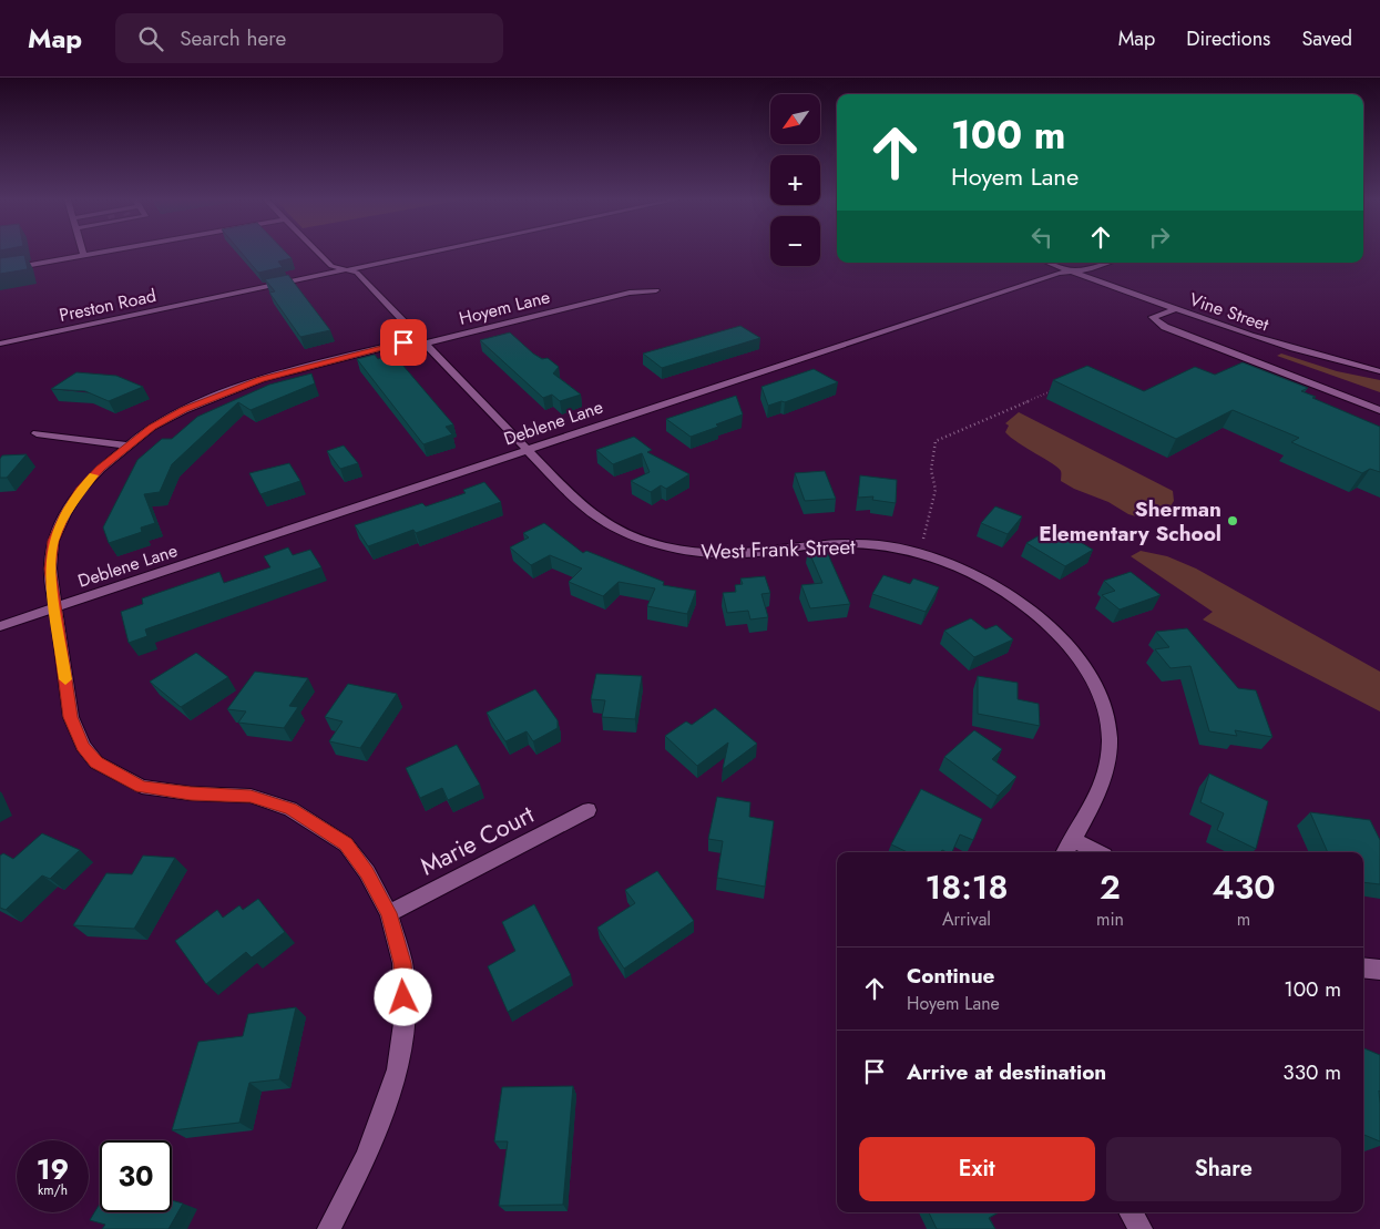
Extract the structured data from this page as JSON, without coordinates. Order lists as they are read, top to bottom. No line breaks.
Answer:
{"streets":{"street":["Preston Road","Hoyem Lane","Vine Street","Deblene Lane","West Frank Street","Marie Court"]},"crossings":[["Preston Road","West Frank Street"],["Hoyem Lane","Deblene Lane"],["Hoyem Lane","West Frank Street"],["Hoyem Lane","Marie Court"],["Vine Street","Deblene Lane"],["Deblene Lane","West Frank Street"]],"places":["Sherman Elementary School"],"north":"bottom left","page":{"header":"Map","search":"Search here","nav":["Map","Directions","Saved"],"map_buttons":["+","−"],"turn":["100 m","Hoyem Lane"],"eta":["18:18","Arrival","2","min","430","m"],"list":[{"name":"Continue","note":"Hoyem Lane","value":"100 m"},{"name":"Arrive at destination","value":"330 m"}],"buttons":["Exit","Share"],"speed":"19 km/h","limit":"30"}}
